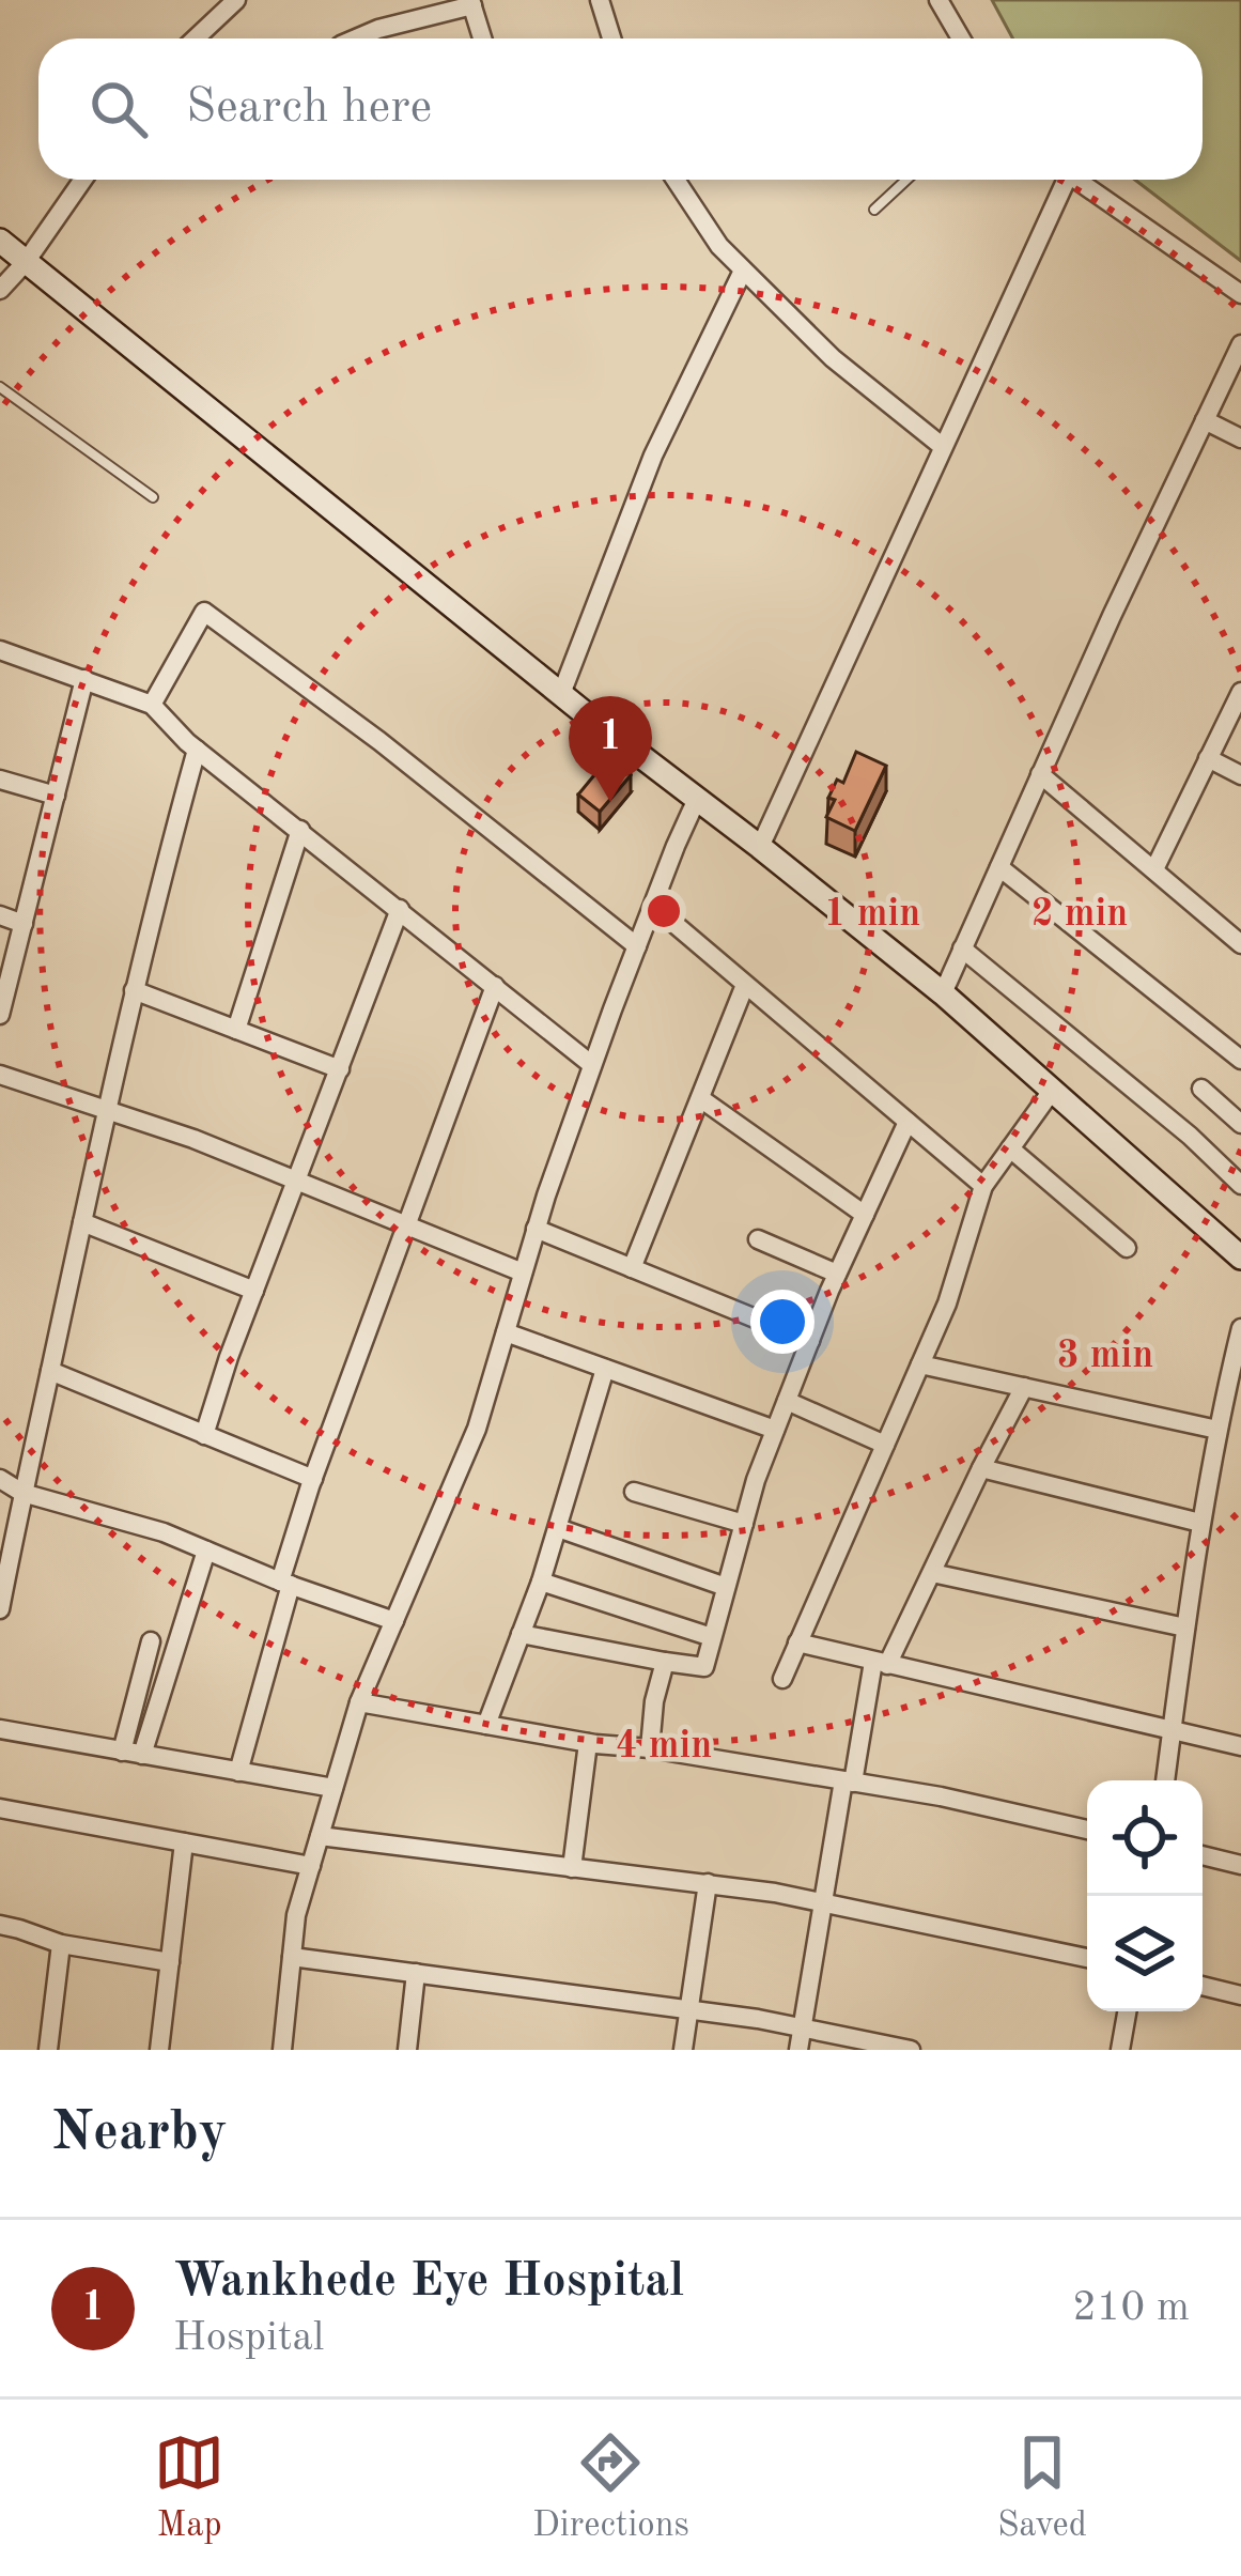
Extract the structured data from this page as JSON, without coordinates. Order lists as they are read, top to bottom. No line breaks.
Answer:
{"page":{"search":"Search here","pins":"1","heading":"Nearby","list":[{"mark":"1","name":"Wankhede Eye Hospital","note":"Hospital","value":"210 m"}],"nav":["Map","Directions","Saved"]},"rings":["1 min","2 min","3 min","4 min"]}
